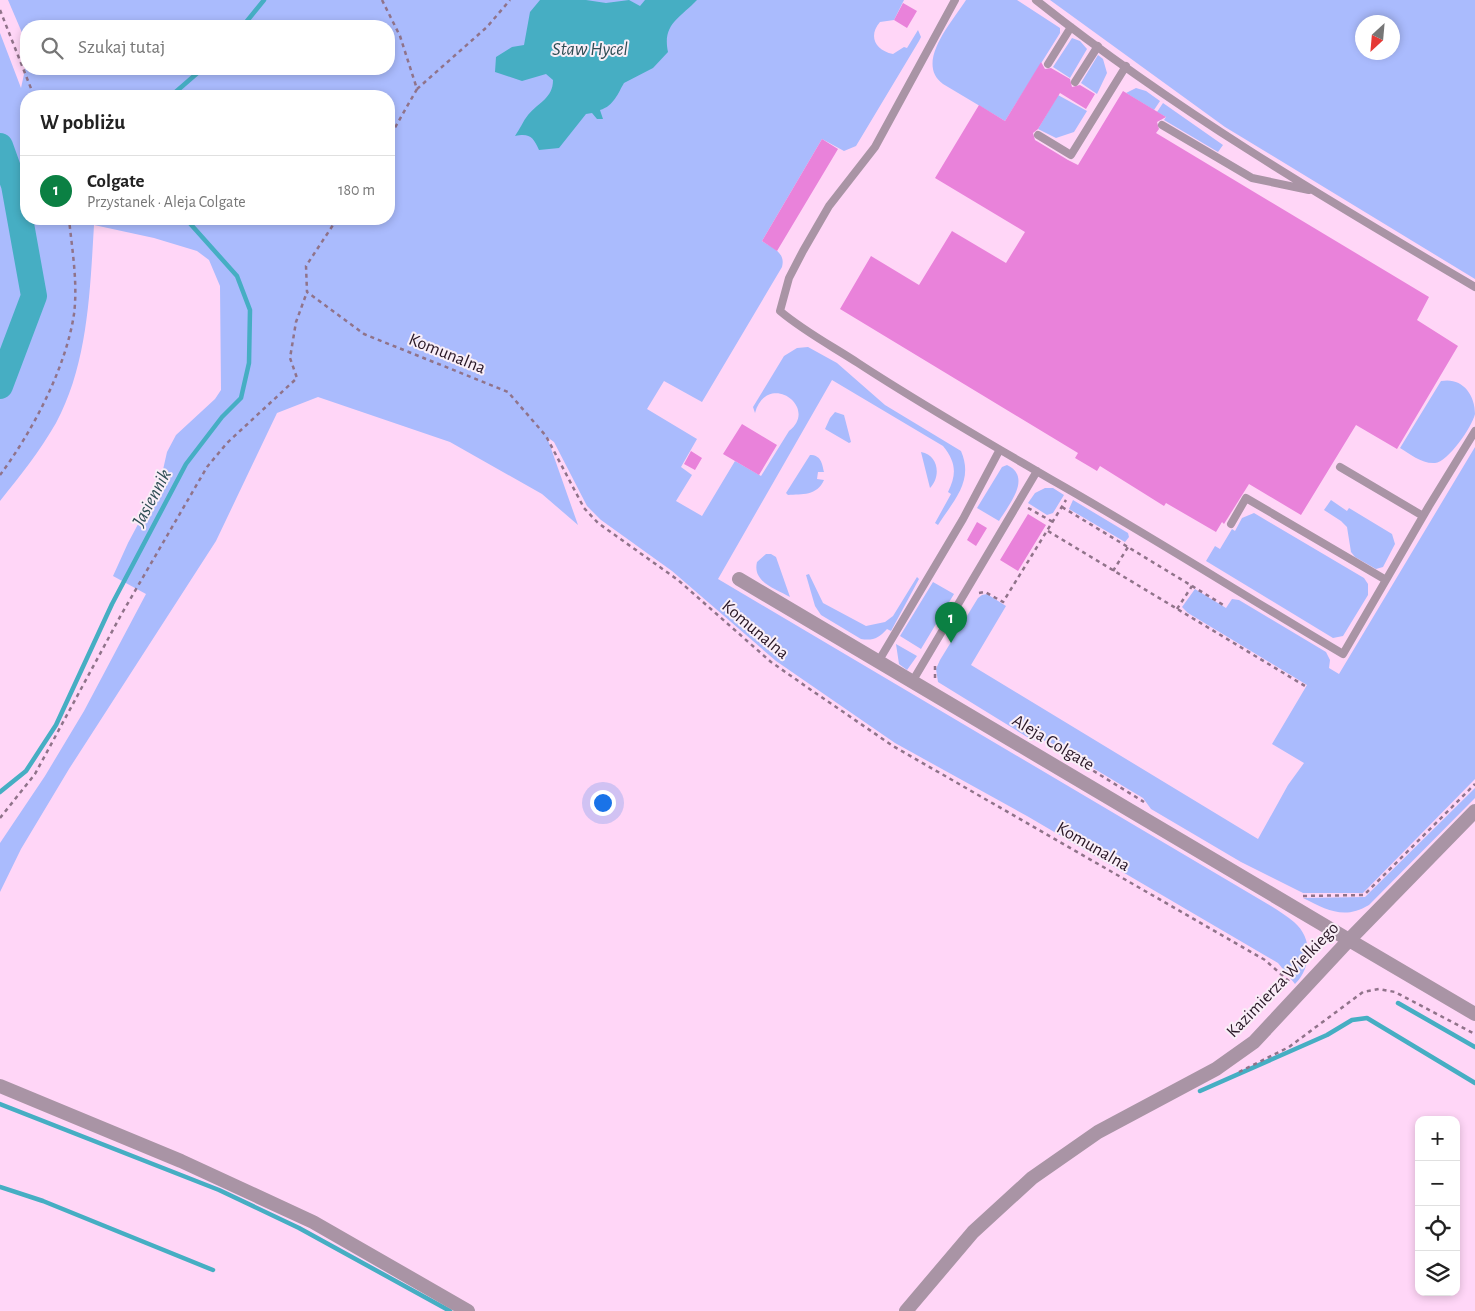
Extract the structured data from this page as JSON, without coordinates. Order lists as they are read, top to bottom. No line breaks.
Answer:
{"streets":{"street":["Aleja Colgate","Kazimierza Wielkiego"],"path":["Komunalna"]},"crossings":[["Komunalna","Kazimierza Wielkiego"],["Aleja Colgate","Kazimierza Wielkiego"]],"water":["Staw Hycel","Jasiennik"],"north":"bottom left","page":{"search":"Szukaj tutaj","heading":"W pobliżu","list":[{"mark":"1","name":"Colgate","note":"Przystanek · Aleja Colgate","value":"180 m"}],"pins":"1","map_buttons":["+","−"]}}
